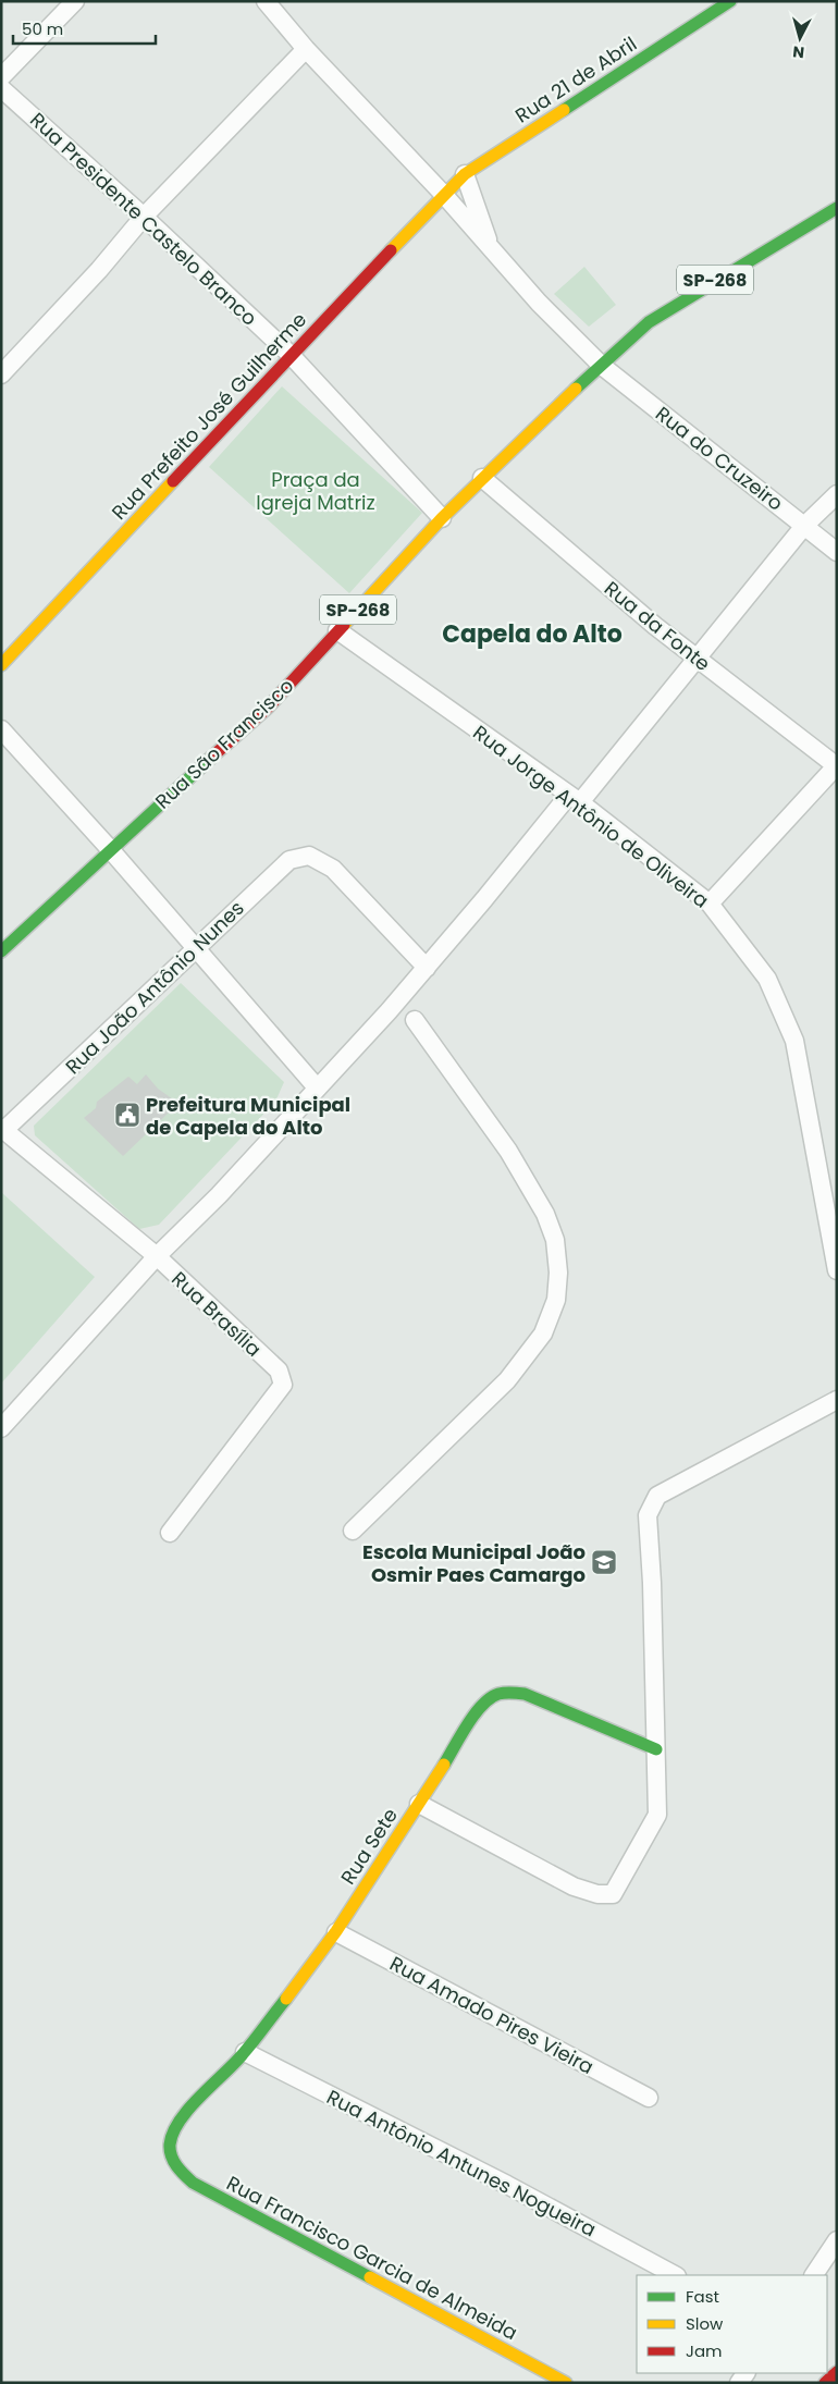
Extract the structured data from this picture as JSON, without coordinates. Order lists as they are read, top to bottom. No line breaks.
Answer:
{"streets":{"main road":["Rua 21 de Abril","SP-268","Rua Prefeito José Guilherme","Rua São Francisco","Rua Sete","Rua Francisco Garcia de Almeida"],"street":["Rua Presidente Castelo Branco","Rua do Cruzeiro","Rua da Fonte","Rua Jorge Antônio de Oliveira","Rua João Antônio Nunes","Rua Brasília","Rua Amado Pires Vieira","Rua Antônio Antunes Nogueira"]},"crossings":[["Rua 21 de Abril","Rua Prefeito José Guilherme"],["Rua 21 de Abril","Rua do Cruzeiro"],["Rua Presidente Castelo Branco","Rua Prefeito José Guilherme"],["Rua Presidente Castelo Branco","Rua São Francisco"],["SP-268","Rua do Cruzeiro"],["SP-268","Rua São Francisco"],["Rua Prefeito José Guilherme","Rua do Cruzeiro"],["Rua do Cruzeiro","Rua São Francisco"],["Rua da Fonte","Rua São Francisco"],["Rua São Francisco","Rua Jorge Antônio de Oliveira"],["Rua João Antônio Nunes","Rua Brasília"],["Rua Sete","Rua Amado Pires Vieira"],["Rua Sete","Rua Antônio Antunes Nogueira"],["Rua Sete","Rua Francisco Garcia de Almeida"]],"districts":["Capela do Alto"],"parks":["Praça da Igreja Matriz"],"places":{"public building":["Prefeitura Municipal de Capela do Alto"],"school or university":["Escola Municipal João Osmir Paes Camargo"]},"legend":["Fast","Slow","Jam"],"scale_bar":"50 m","north":"bottom"}
